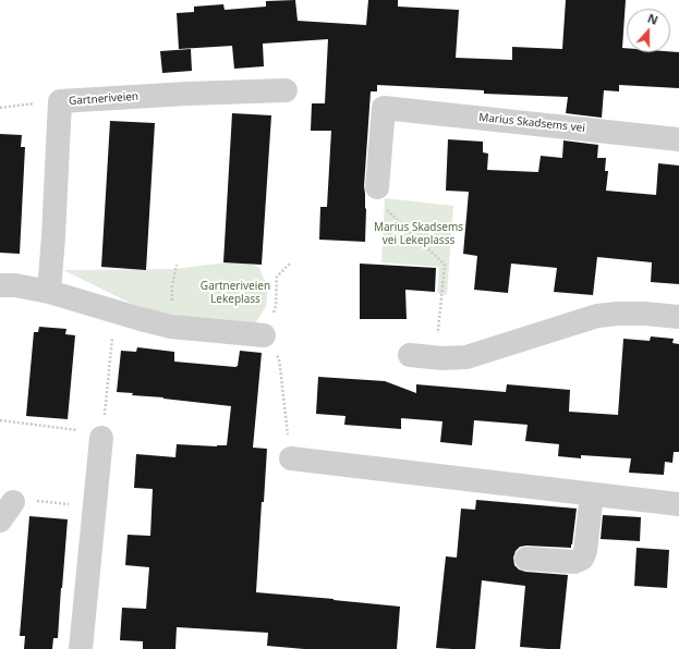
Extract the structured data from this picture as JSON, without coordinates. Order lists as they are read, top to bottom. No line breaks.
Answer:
{"streets":{"street":["Gartneriveien","Marius Skadsems vei"]},"parks":["Marius Skadsems vei Lekeplasss","Gartneriveien Lekeplass"],"north":"top"}
